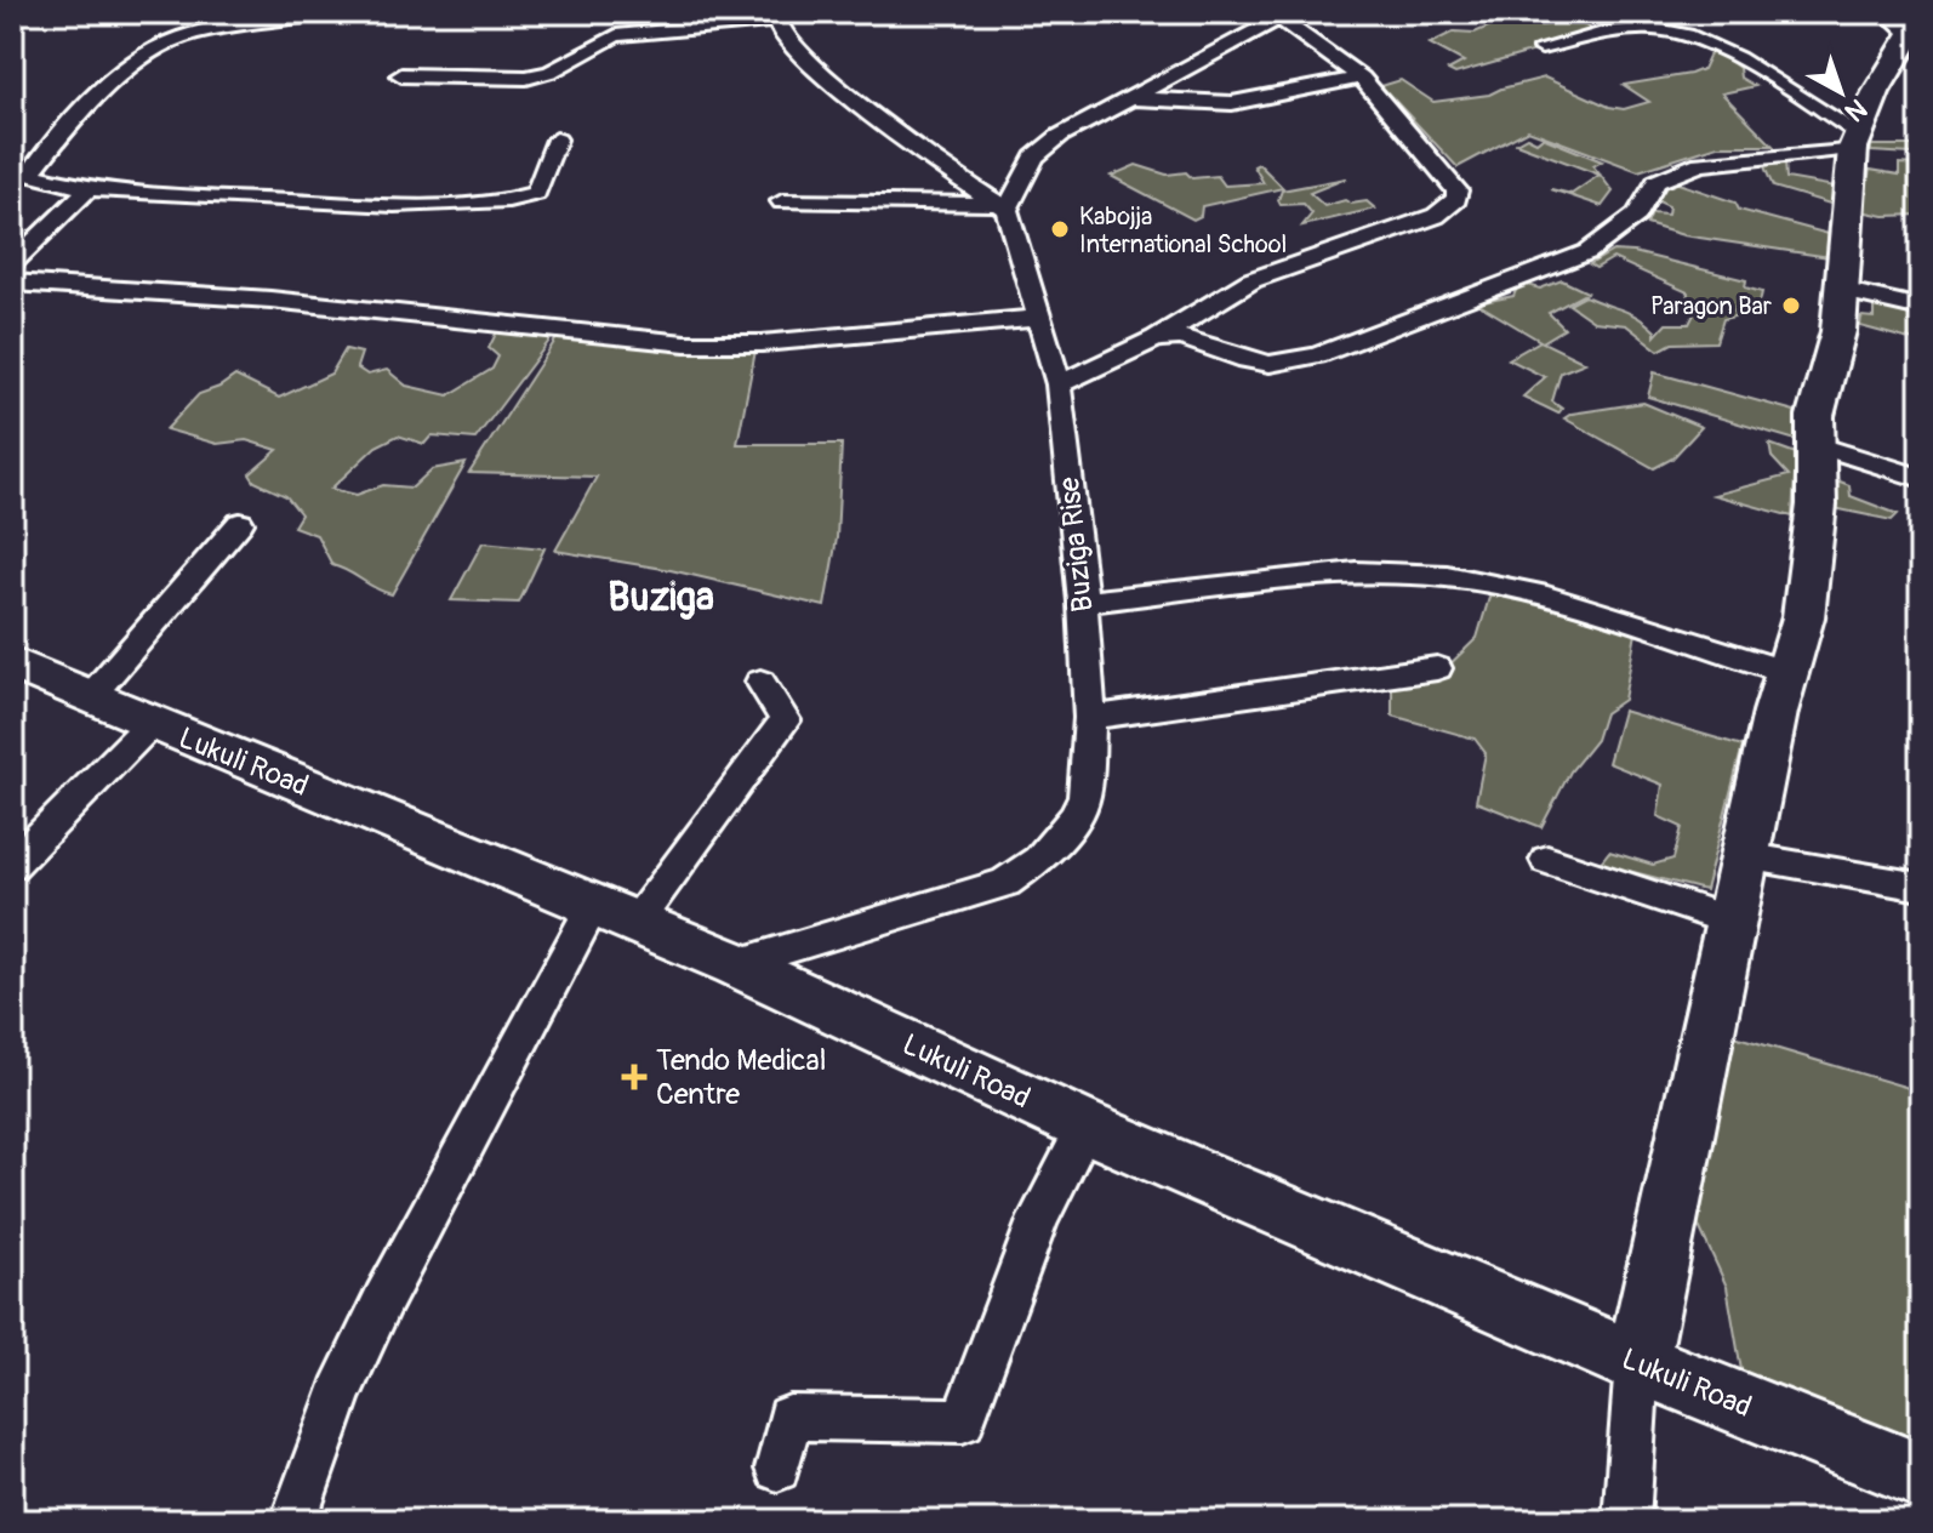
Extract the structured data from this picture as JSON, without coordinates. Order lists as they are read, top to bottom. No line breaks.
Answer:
{"streets":{"street":["Buziga Rise","Lukuli Road"]},"crossings":[["Buziga Rise","Lukuli Road"]],"districts":["Buziga"],"places":{"other":["Kabojja International School","Paragon Bar"],"health":["Tendo Medical Centre"]},"north":"bottom right"}
